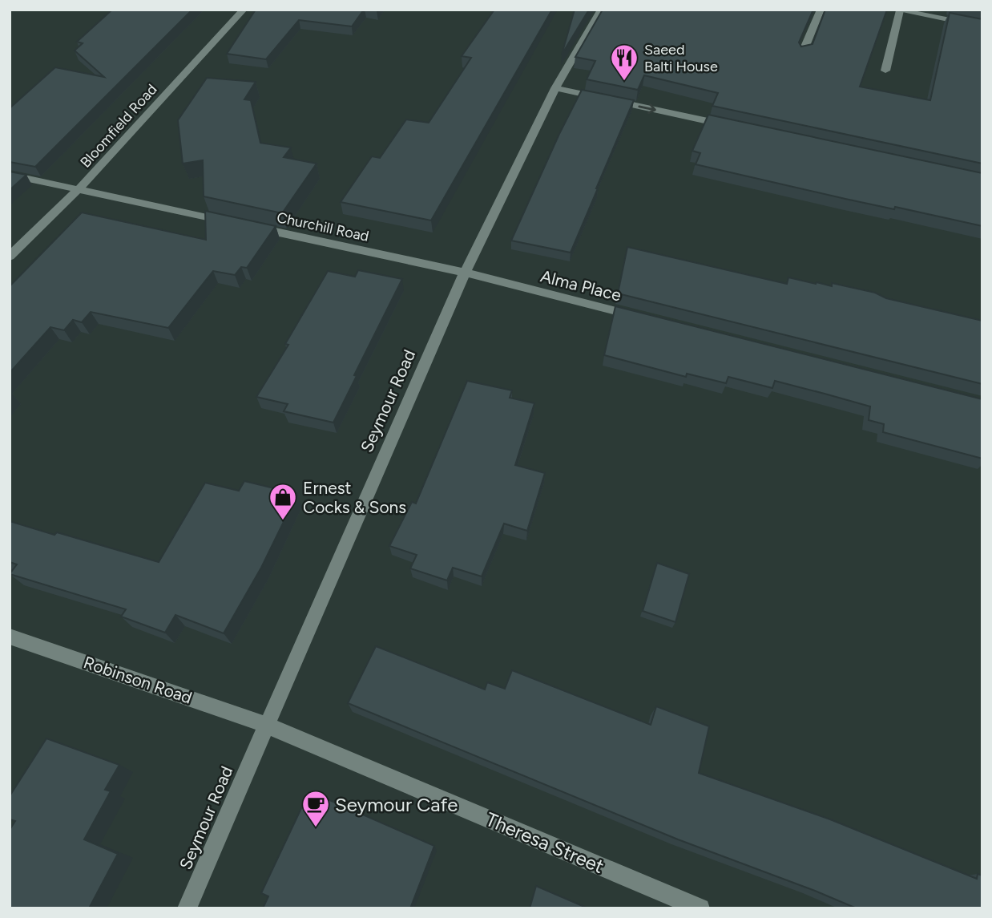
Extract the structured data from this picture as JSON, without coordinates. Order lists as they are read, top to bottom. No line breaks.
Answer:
{"streets":{"street":["Bloomfield Road","Churchill Road","Alma Place","Seymour Road","Robinson Road","Theresa Street"]},"crossings":[["Churchill Road","Alma Place"],["Churchill Road","Seymour Road"],["Alma Place","Seymour Road"],["Seymour Road","Robinson Road"],["Seymour Road","Theresa Street"],["Robinson Road","Theresa Street"]],"places":{"restaurant":["Saeed Balti House"],"shop":["Ernest Cocks & Sons"],"cafe":["Seymour Cafe"]}}
